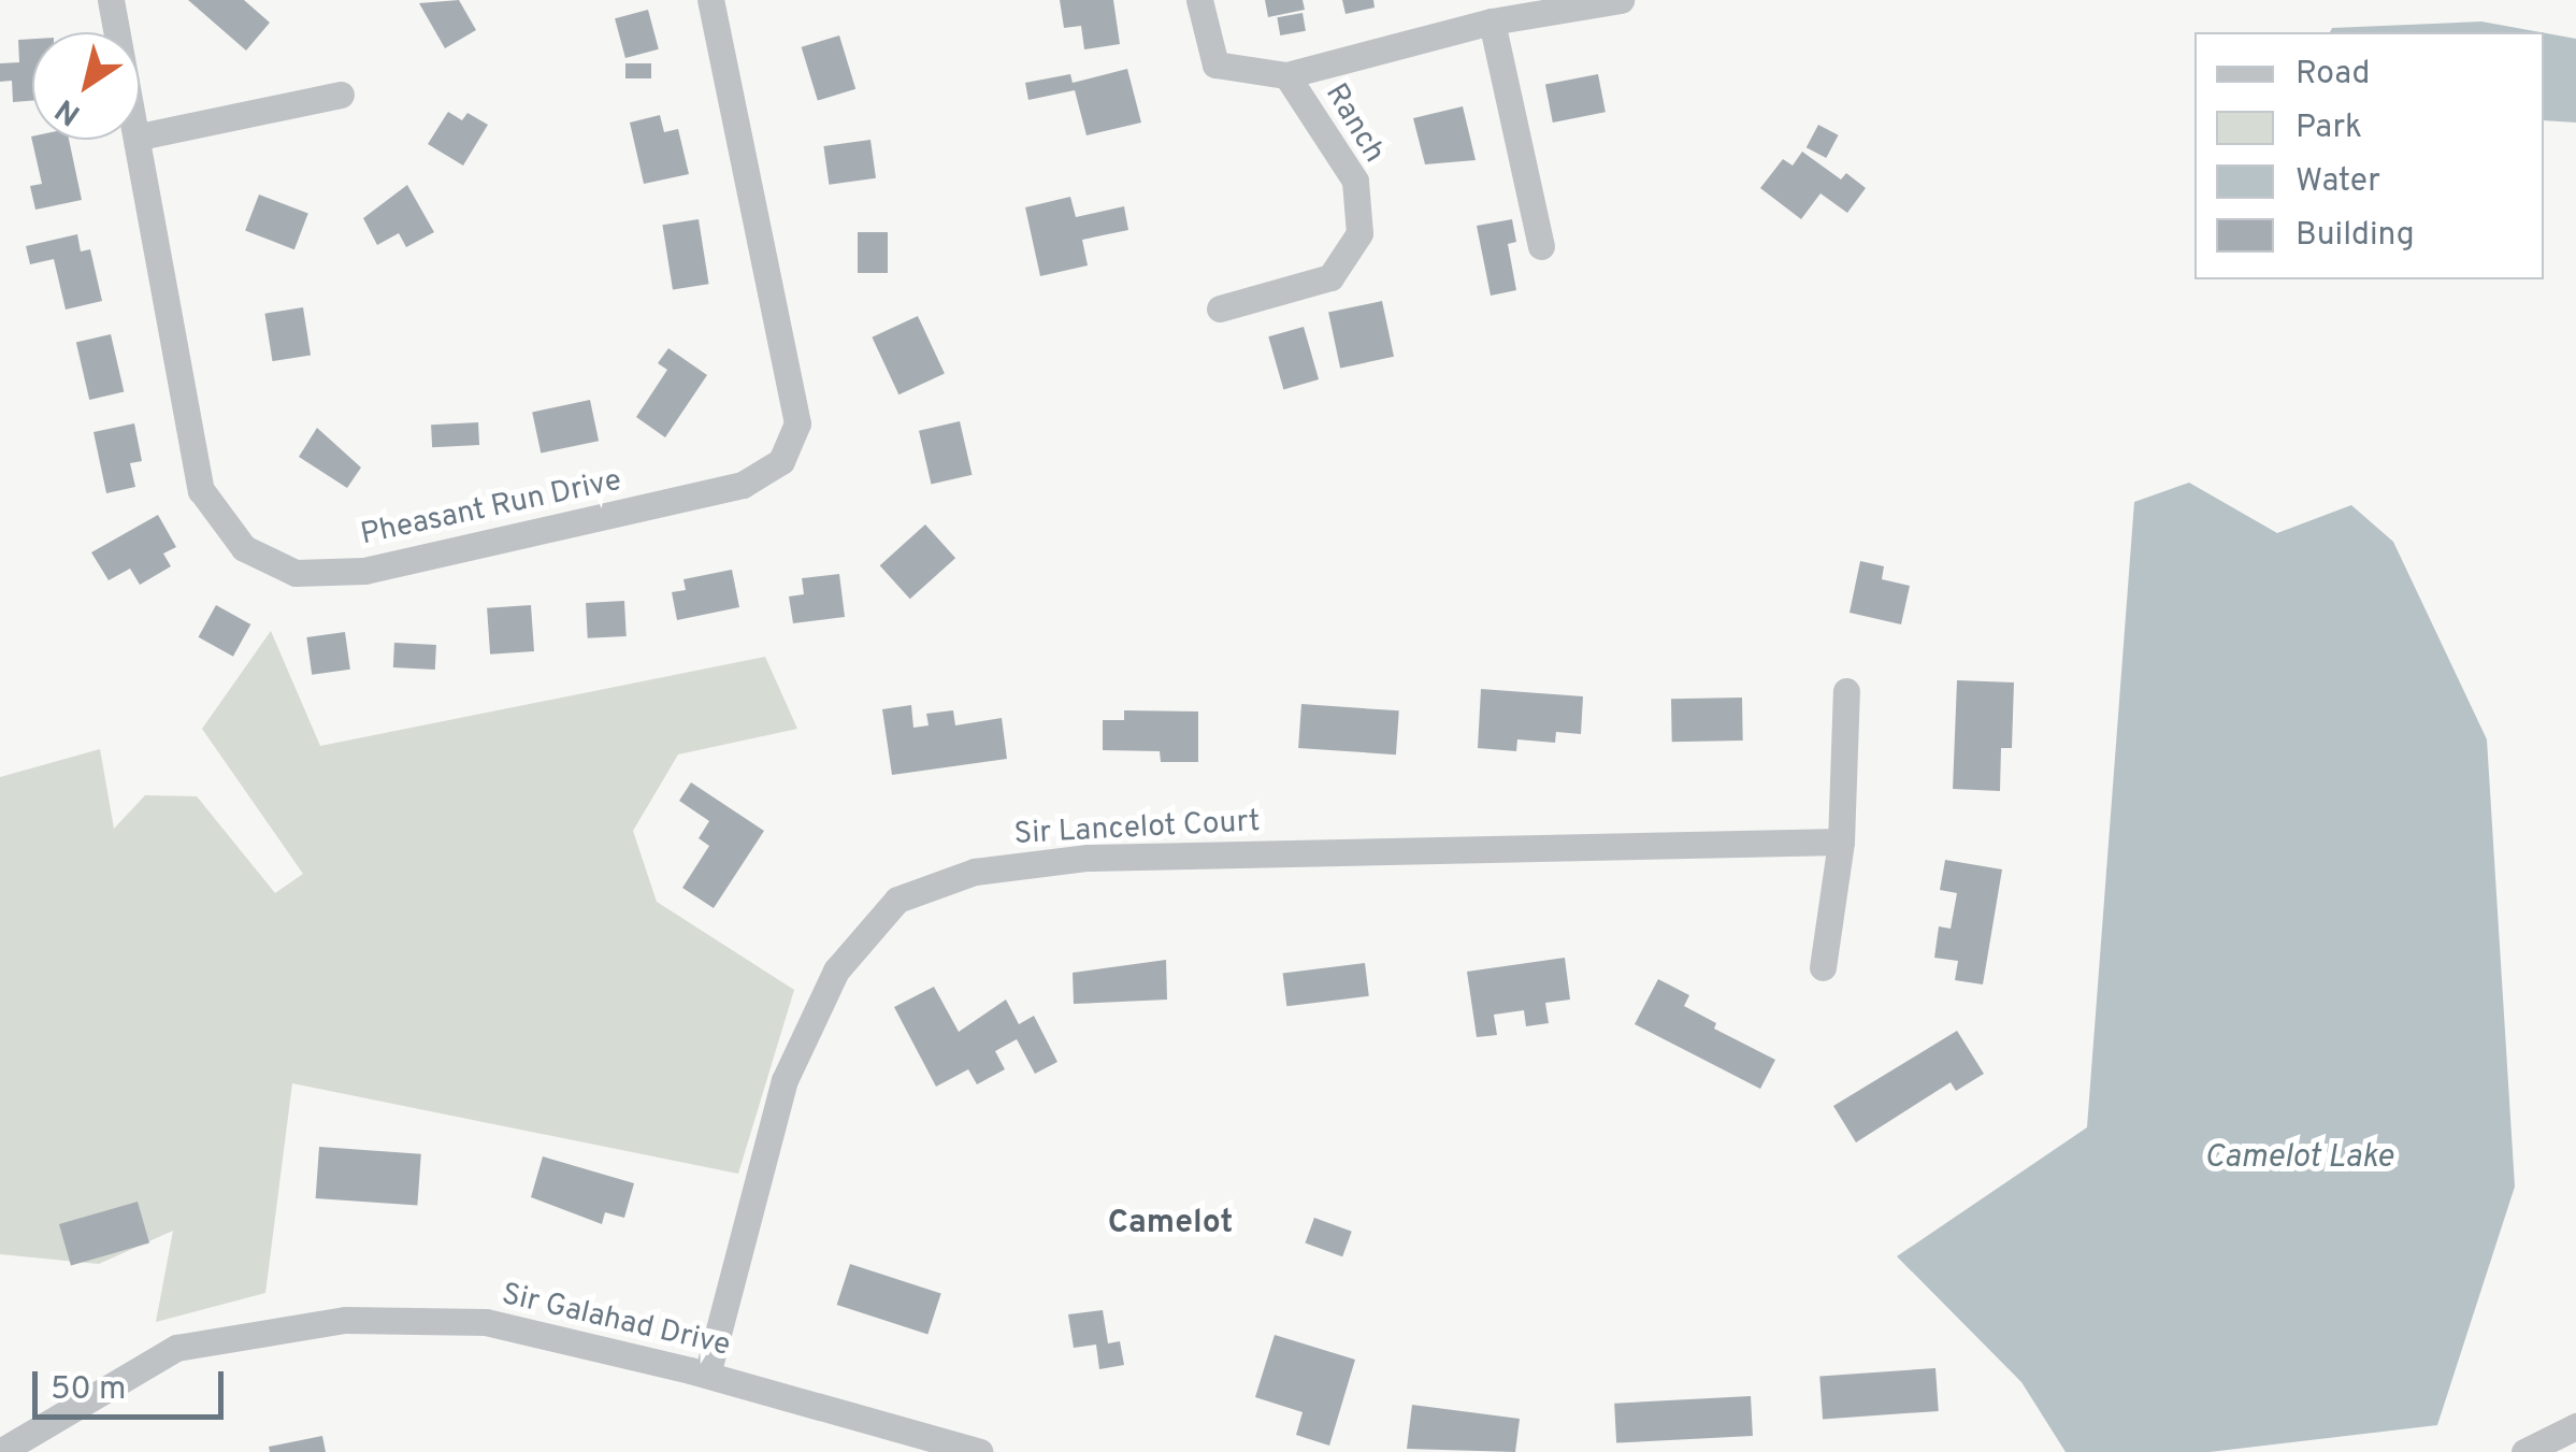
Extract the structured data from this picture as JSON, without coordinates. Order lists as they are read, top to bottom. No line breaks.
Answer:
{"streets":{"street":["Ranch","Pheasant Run Drive","Sir Lancelot Court","Sir Galahad Drive"]},"crossings":[["Sir Lancelot Court","Sir Galahad Drive"]],"districts":["Camelot"],"water":["Camelot Lake"],"legend":["Road","Park","Water","Building"],"scale_bar":"50 m","north":"bottom left"}
